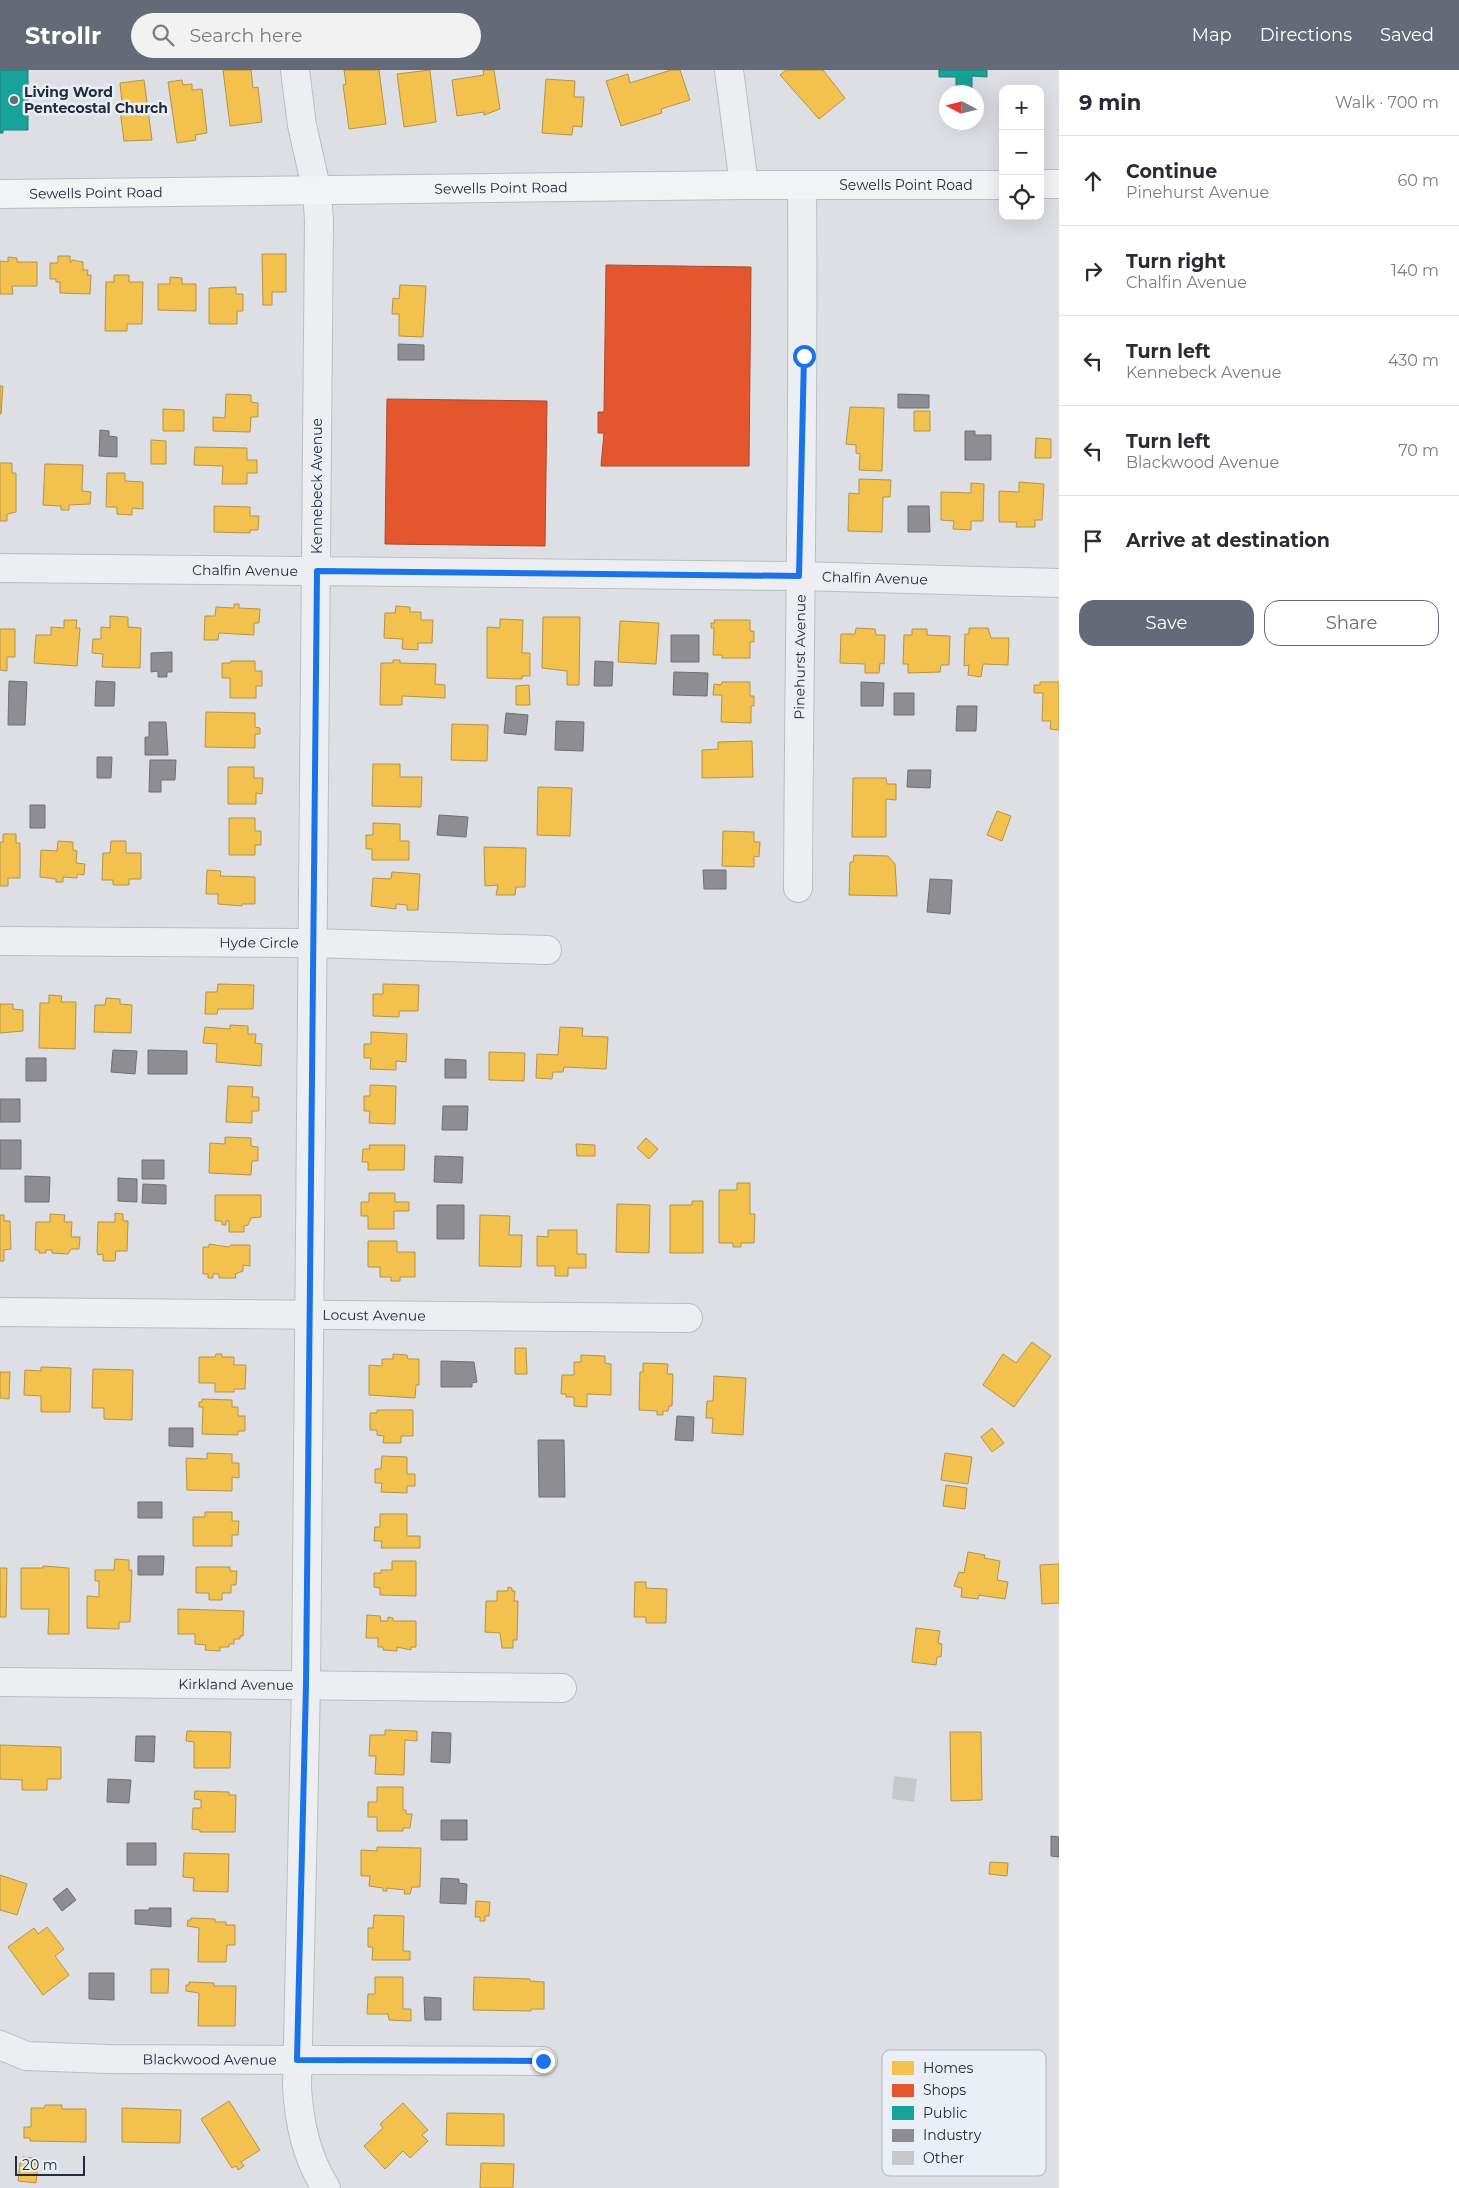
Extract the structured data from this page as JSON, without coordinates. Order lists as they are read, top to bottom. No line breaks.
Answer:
{"streets":{"main road":["Sewells Point Road"],"street":["Kennebeck Avenue","Chalfin Avenue","Pinehurst Avenue","Hyde Circle","Locust Avenue","Kirkland Avenue","Blackwood Avenue"]},"crossings":[["Sewells Point Road","Kennebeck Avenue"],["Sewells Point Road","Pinehurst Avenue"],["Kennebeck Avenue","Chalfin Avenue"],["Kennebeck Avenue","Hyde Circle"],["Kennebeck Avenue","Locust Avenue"],["Kennebeck Avenue","Kirkland Avenue"],["Kennebeck Avenue","Blackwood Avenue"],["Chalfin Avenue","Pinehurst Avenue"]],"places":["Living Word Pentecostal Church"],"legend":["Homes","Shops","Public","Industry","Other"],"scale_bar":"20 m","north":"left","page":{"header":"Strollr","search":"Search here","nav":["Map","Directions","Saved"],"heading":["9 min","Walk · 700 m"],"map_buttons":["+","−"],"list":[["Continue","Pinehurst Avenue","60 m"],["Turn right","Chalfin Avenue","140 m"],["Turn left","Kennebeck Avenue","430 m"],["Turn left","Blackwood Avenue","70 m"],"Arrive at destination"],"buttons":["Save","Share"],"scale":"20 m"}}
